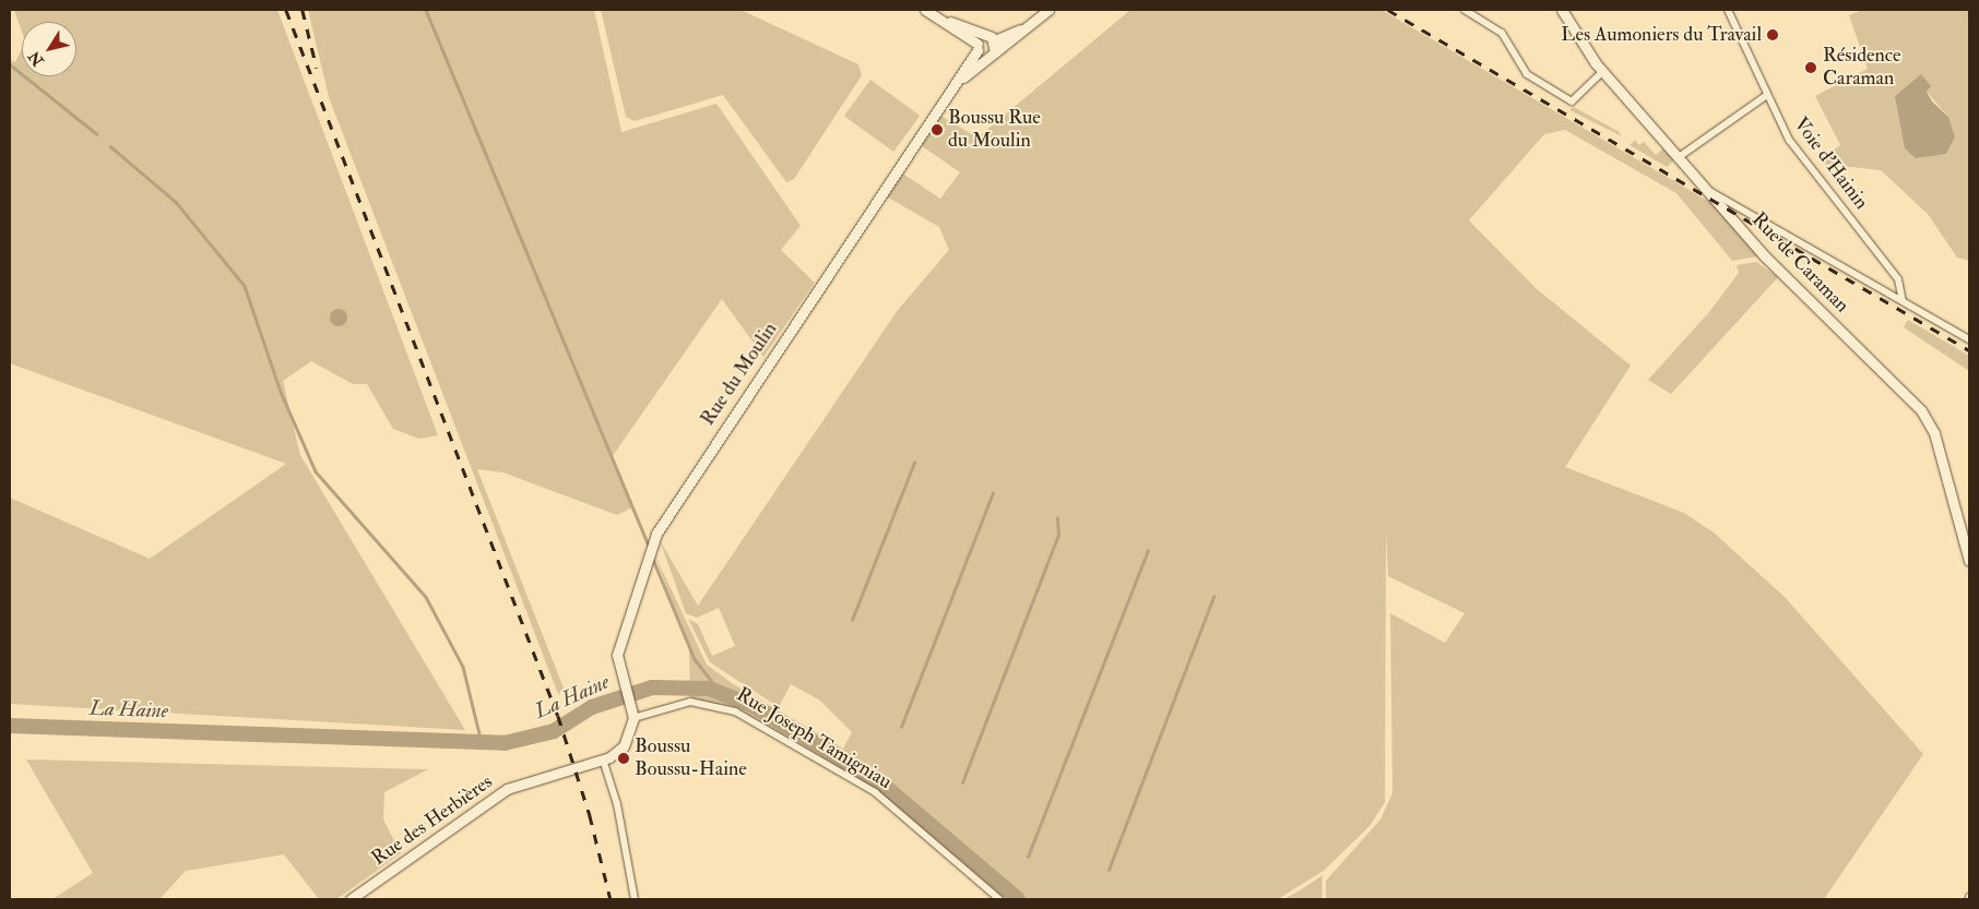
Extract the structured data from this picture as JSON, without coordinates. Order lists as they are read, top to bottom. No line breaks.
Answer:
{"streets":{"street":["Voie d'Hainin","Rue de Caraman","Rue du Moulin","Rue Joseph Tamigniau","Rue des Herbières"]},"crossings":[["Rue du Moulin","Rue Joseph Tamigniau"]],"water":["La Haine"],"places":["Les Aumoniers du Travail","Résidence Caraman","Boussu Rue du Moulin","Boussu Boussu-Haine"],"north":"bottom left"}
